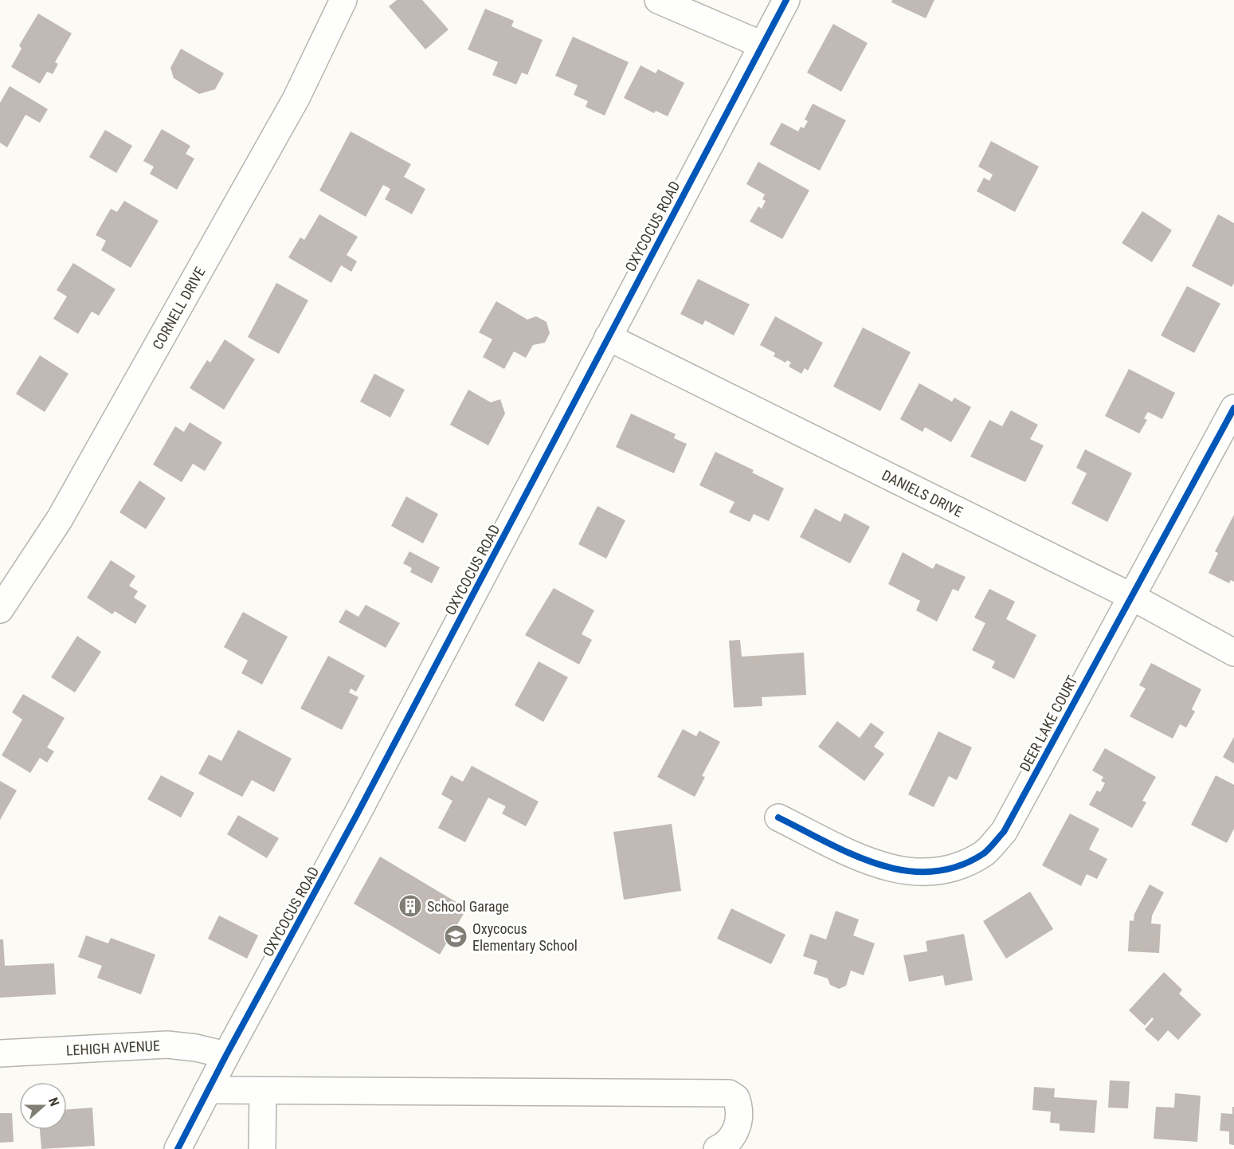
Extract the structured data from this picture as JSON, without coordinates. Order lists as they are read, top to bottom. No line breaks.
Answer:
{"streets":{"street":["OXYCOCUS ROAD","CORNELL DRIVE","DANIELS DRIVE","DEER LAKE COURT","LEHIGH AVENUE"]},"crossings":[["OXYCOCUS ROAD","DANIELS DRIVE"],["OXYCOCUS ROAD","LEHIGH AVENUE"],["DANIELS DRIVE","DEER LAKE COURT"]],"places":{"building":["School Garage"],"school or university":["Oxycocus Elementary School"]},"north":"right"}
